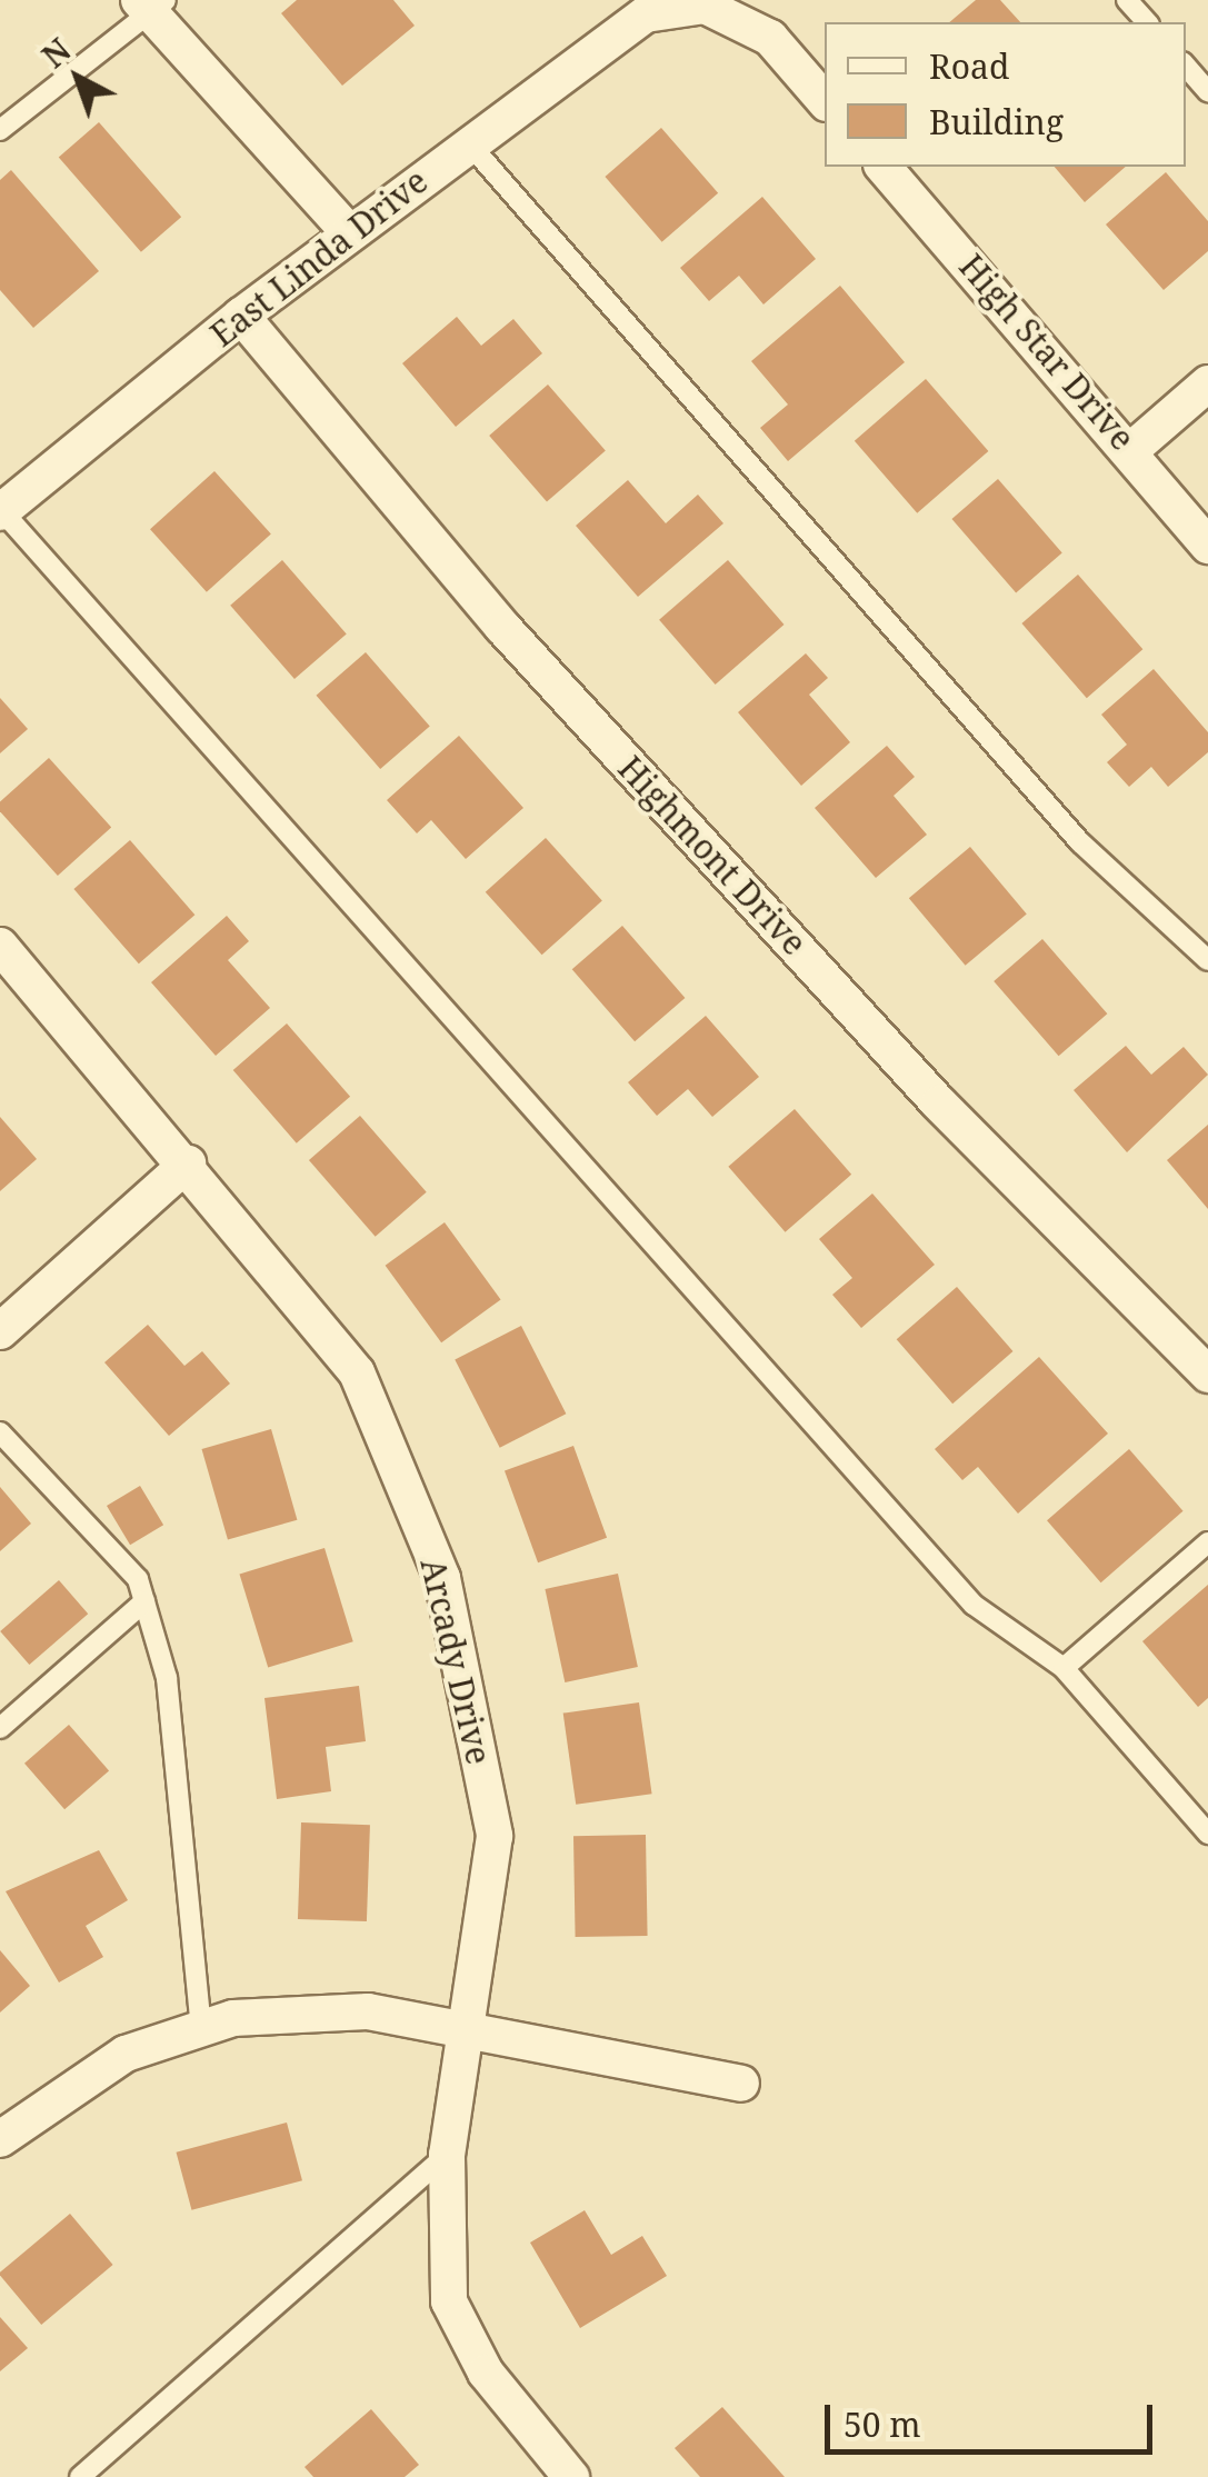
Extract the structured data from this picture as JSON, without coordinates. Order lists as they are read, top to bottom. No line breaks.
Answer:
{"streets":{"street":["East Linda Drive","High Star Drive","Highmont Drive","Arcady Drive"]},"crossings":[["East Linda Drive","Highmont Drive"]],"legend":["Road","Building"],"scale_bar":"50 m","north":"top left"}
